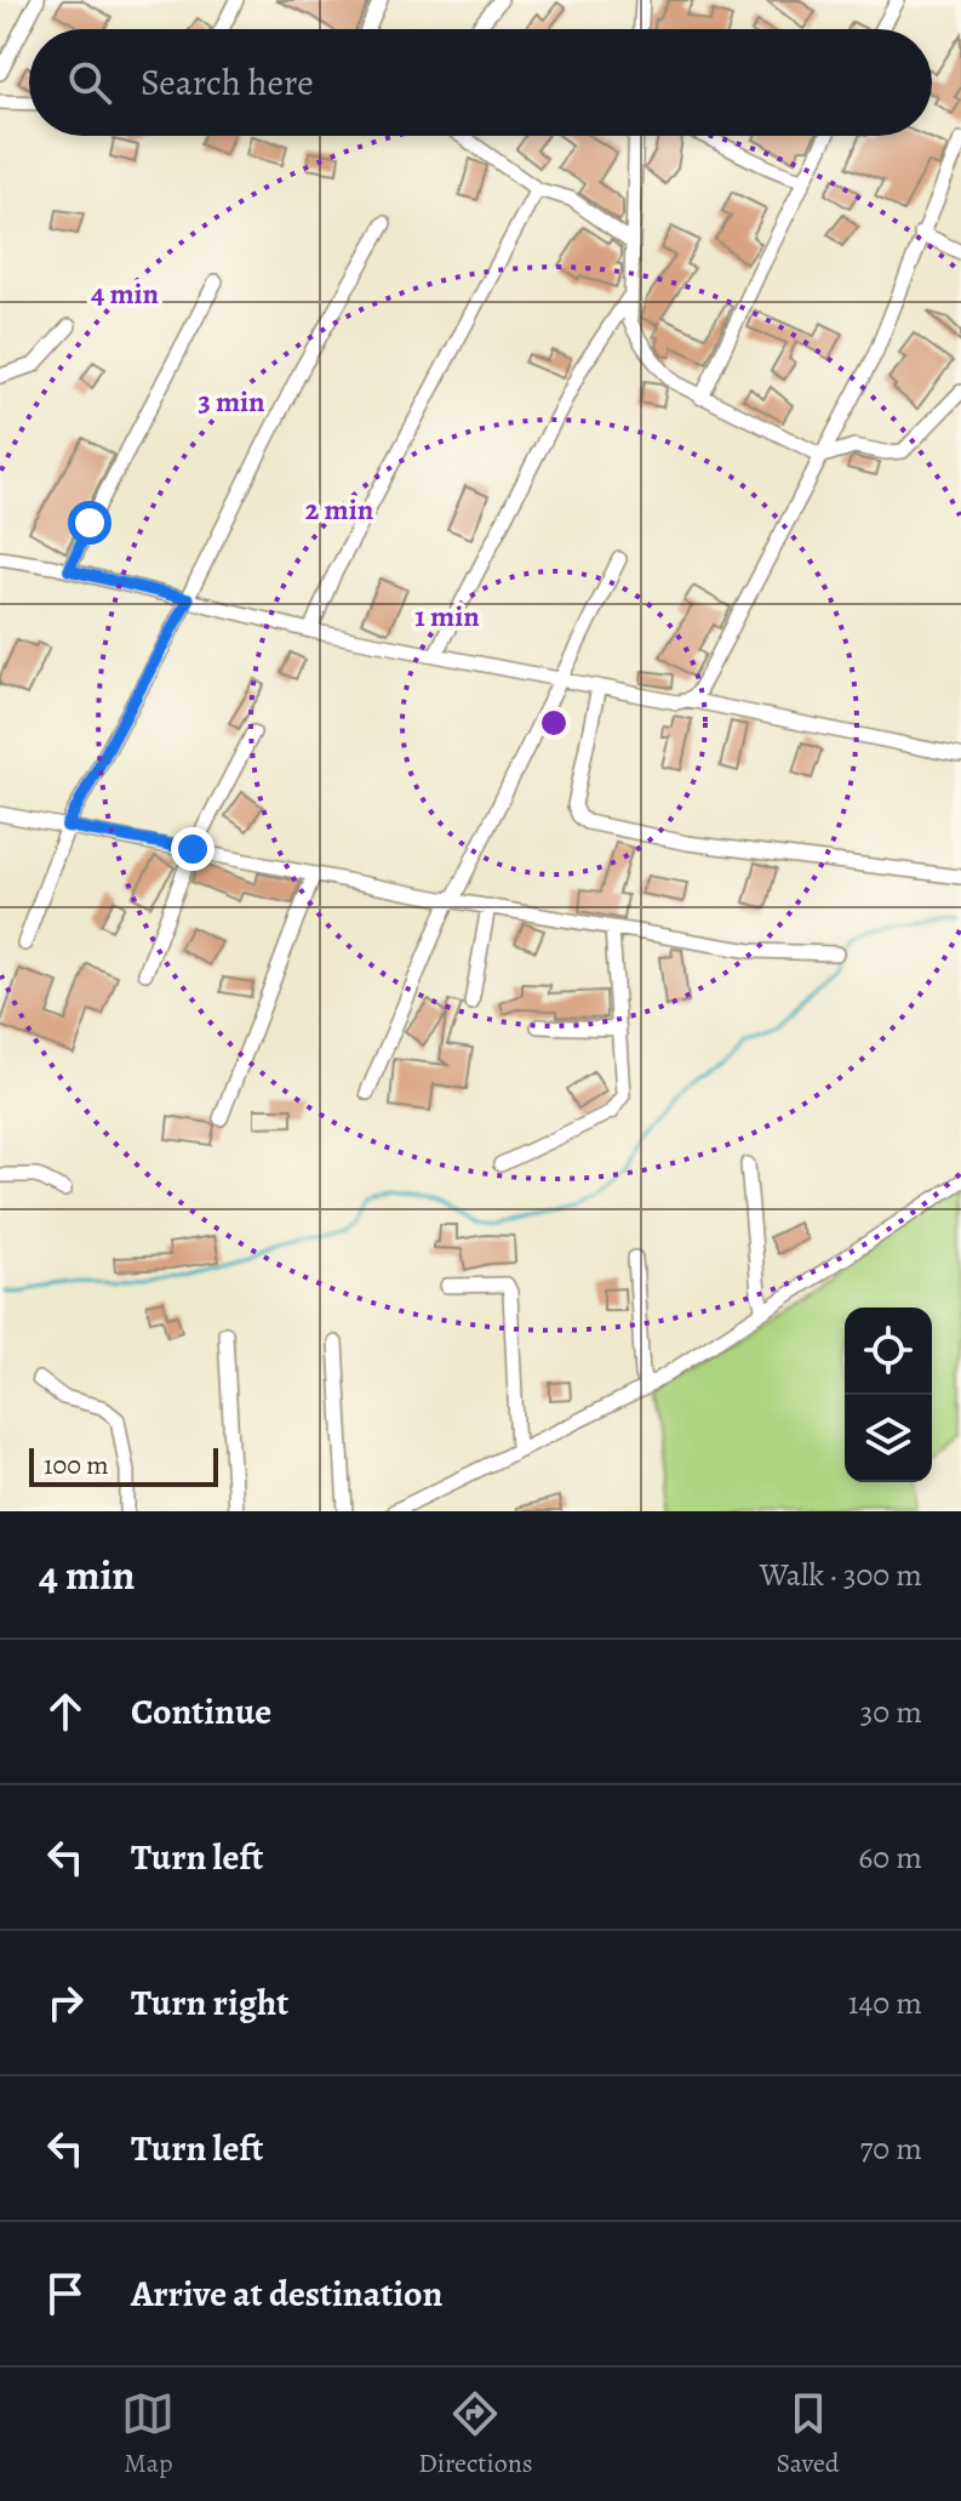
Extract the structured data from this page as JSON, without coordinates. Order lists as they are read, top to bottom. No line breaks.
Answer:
{"scale_bar":"100 m","page":{"search":"Search here","scale":"100 m","heading":["4 min","Walk · 300 m"],"list":[["Continue","30 m"],["Turn left","60 m"],["Turn right","140 m"],["Turn left","70 m"],"Arrive at destination"],"nav":["Map","Directions","Saved"]},"rings":["4 min","3 min","2 min","1 min"]}
